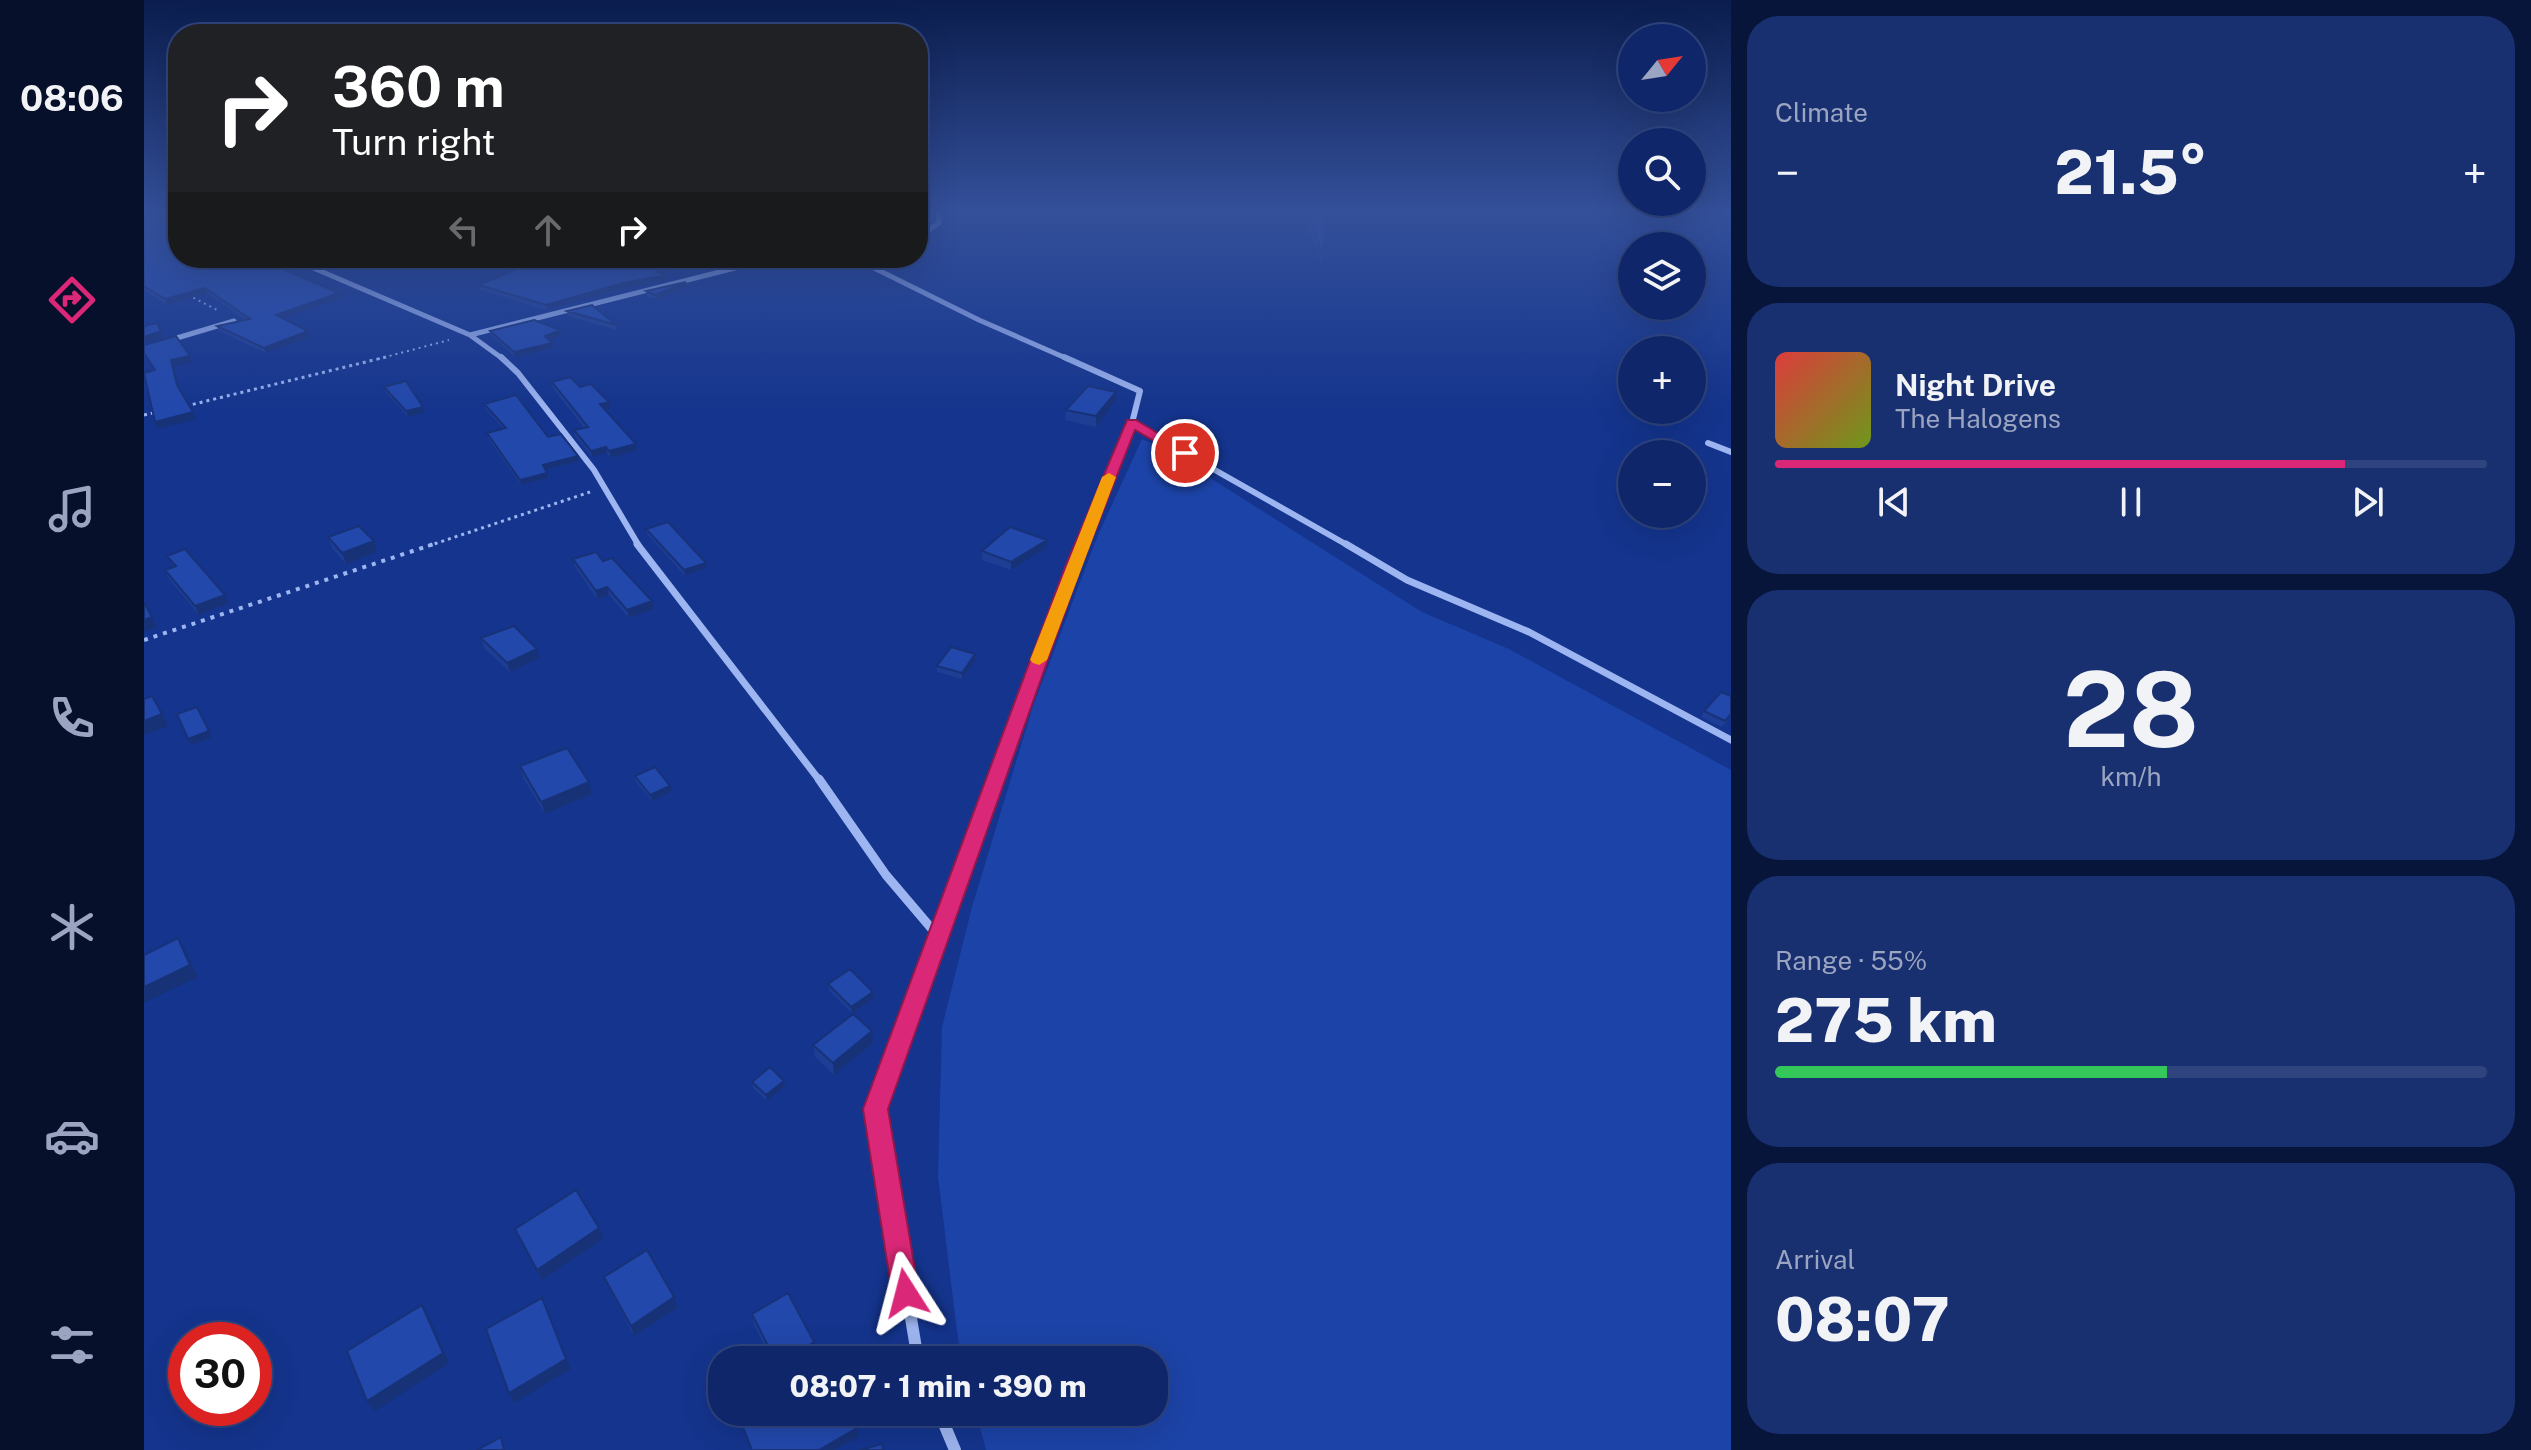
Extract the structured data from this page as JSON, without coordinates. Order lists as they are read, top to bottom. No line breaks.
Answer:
{"north":"top right","page":{"tabs":"08:06","tile":["Climate",["28","km/h"],["Range · 55%","275 km"],["Arrival","08:07"]],"map_buttons":["+","−"],"turn":["360 m","Turn right"],"heat":["−","21.5°","+"],"song":["Night Drive","The Halogens"],"limit":"30","trip":"08:07 · 1 min · 390 m"}}
